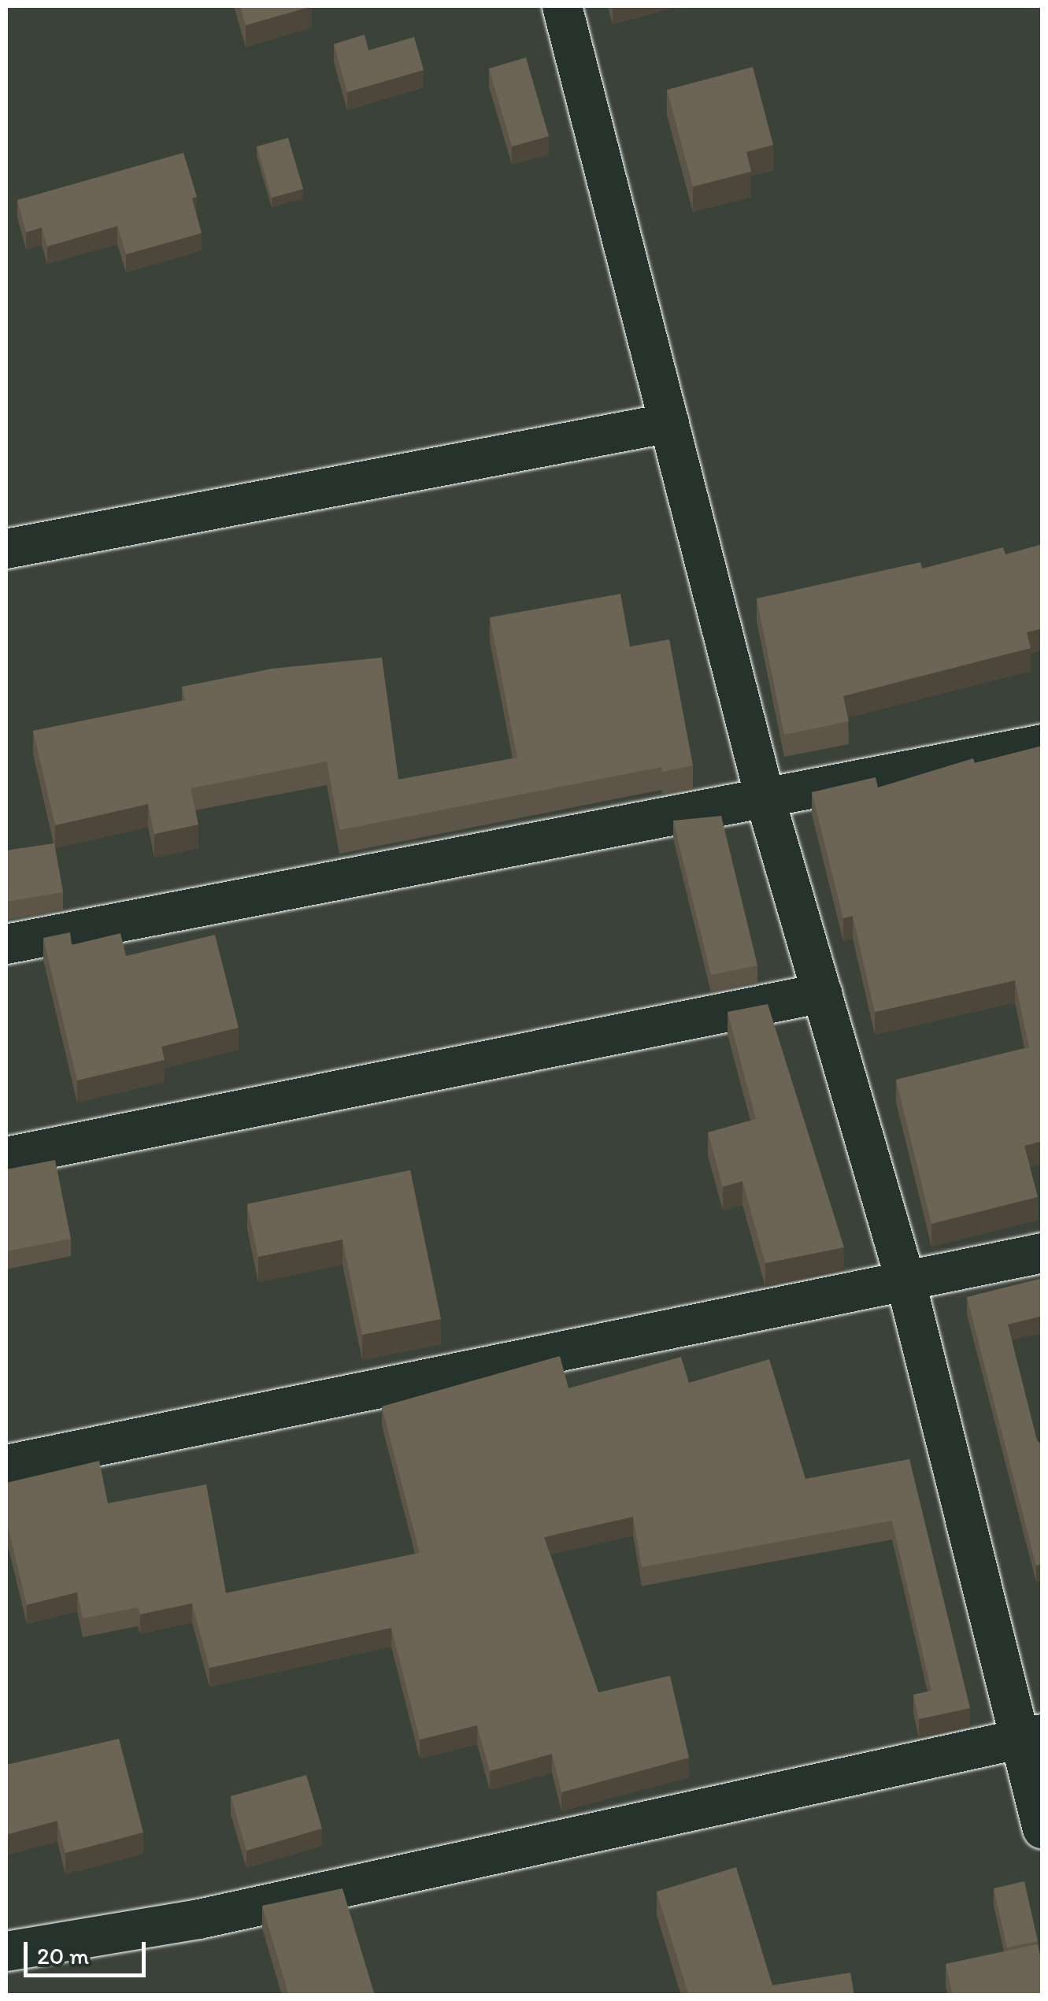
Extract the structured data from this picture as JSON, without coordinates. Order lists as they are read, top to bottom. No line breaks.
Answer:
{"scale_bar":"20 m"}
